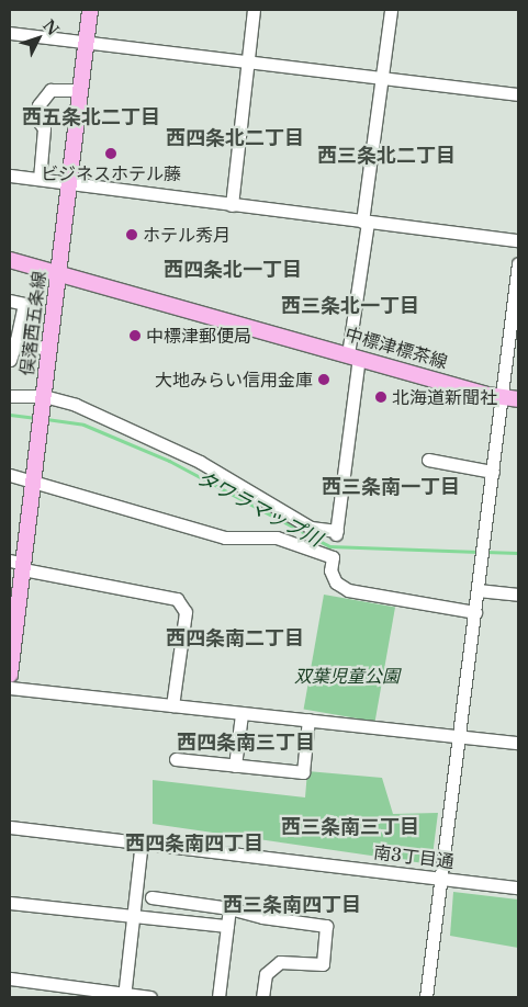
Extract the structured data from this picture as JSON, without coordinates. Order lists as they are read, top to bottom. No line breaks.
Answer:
{"streets":{"main road":["俣落西五条線","中標津標茶線"],"street":["南3丁目通"]},"crossings":[["俣落西五条線","中標津標茶線"]],"districts":["西五条北二丁目","西四条北二丁目","西三条北二丁目","西四条北一丁目","西三条北一丁目","西三条南一丁目","西四条南二丁目","西四条南三丁目","西三条南三丁目","西四条南四丁目","西三条南四丁目"],"water":["タワラマップ川"],"parks":["双葉児童公園"],"places":["ビジネスホテル藤","ホテル秀月","中標津郵便局","大地みらい信用金庫","北海道新聞社"],"north":"top right"}
